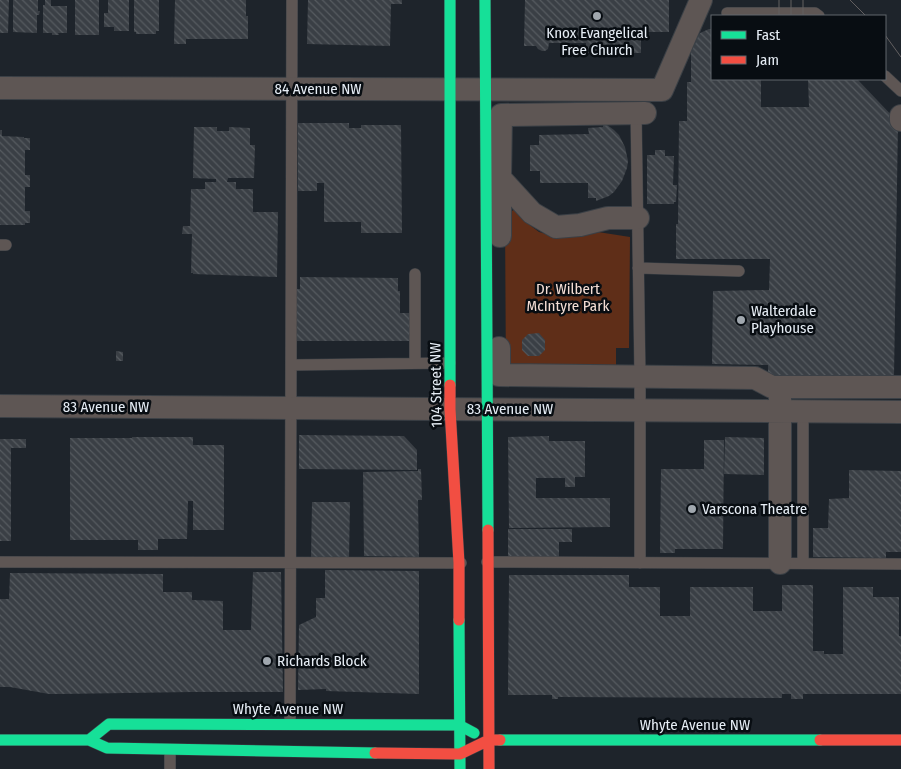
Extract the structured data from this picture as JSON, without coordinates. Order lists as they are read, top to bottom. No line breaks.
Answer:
{"streets":{"main road":["104 Street NW","Whyte Avenue NW"],"street":["84 Avenue NW","83 Avenue NW"]},"crossings":[["84 Avenue NW","104 Street NW"],["104 Street NW","83 Avenue NW"],["104 Street NW","Whyte Avenue NW"]],"parks":["Dr. Wilbert McIntyre Park"],"places":["Knox Evangelical Free Church","Walterdale Playhouse","Varscona Theatre","Richards Block"],"legend":["Fast","Jam"]}
